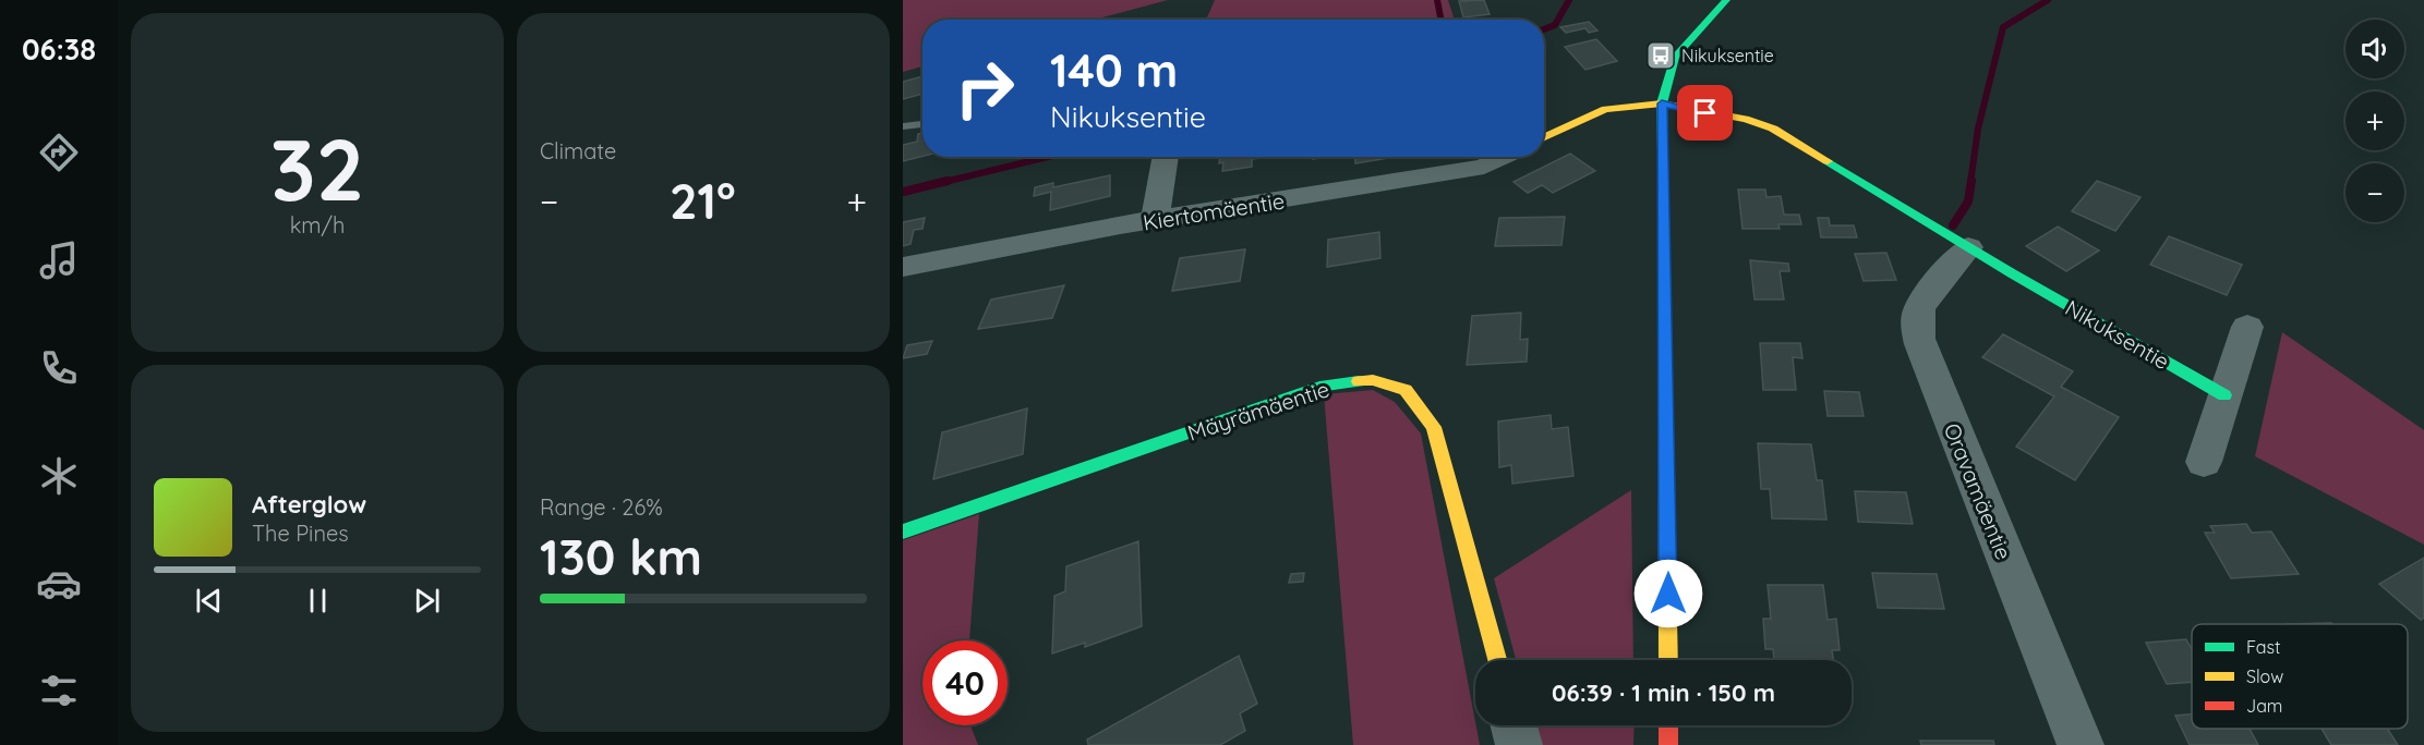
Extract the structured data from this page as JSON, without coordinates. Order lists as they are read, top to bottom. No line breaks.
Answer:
{"streets":{"street":["Kiertomäentie","Nikuksentie","Mäyrämäentie","Oravamäentie"]},"crossings":[["Nikuksentie","Oravamäentie"]],"places":{"bus stop":["Nikuksentie"]},"legend":["Fast","Slow","Jam"],"page":{"tabs":"06:38","tile":[["32","km/h"],"Climate",["Range · 26%","130 km"]],"map_buttons":["+","−"],"turn":["140 m","Nikuksentie"],"heat":["−","21°","+"],"song":["Afterglow","The Pines"],"limit":"40","trip":"06:39 · 1 min · 150 m"}}
